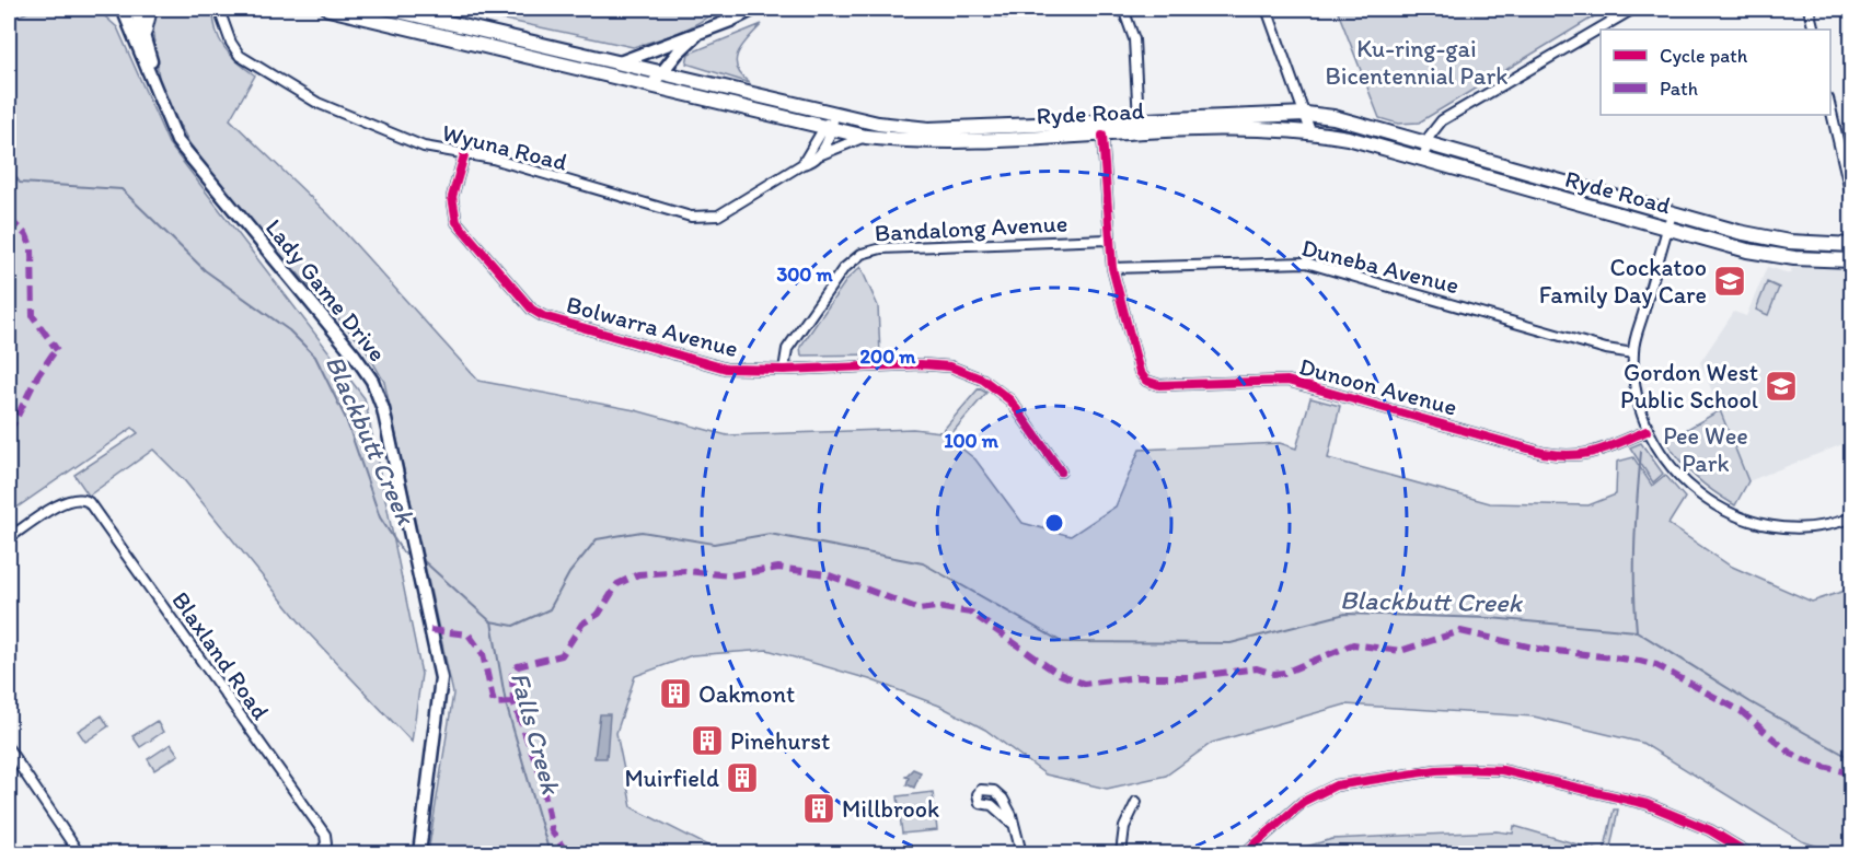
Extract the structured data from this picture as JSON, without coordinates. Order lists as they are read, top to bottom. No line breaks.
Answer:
{"streets":{"highway":["Ryde Road"],"main road":["Lady Game Drive"],"street":["Wyuna Road","Bandalong Avenue","Duneba Avenue","Bolwarra Avenue","Dunoon Avenue","Blaxland Road"]},"crossings":[["Ryde Road","Wyuna Road"],["Ryde Road","Dunoon Avenue"],["Wyuna Road","Bolwarra Avenue"],["Bandalong Avenue","Bolwarra Avenue"],["Bandalong Avenue","Dunoon Avenue"],["Duneba Avenue","Dunoon Avenue"]],"water":["Blackbutt Creek","Falls Creek"],"parks":["Ku-ring-gai Bicentennial Park","Pee Wee Park"],"places":{"school or university":["Cockatoo Family Day Care","Gordon West Public School"],"building":["Oakmont","Pinehurst","Muirfield","Millbrook"]},"legend":["Cycle path","Path"],"rings":["300 m","200 m","100 m"]}
